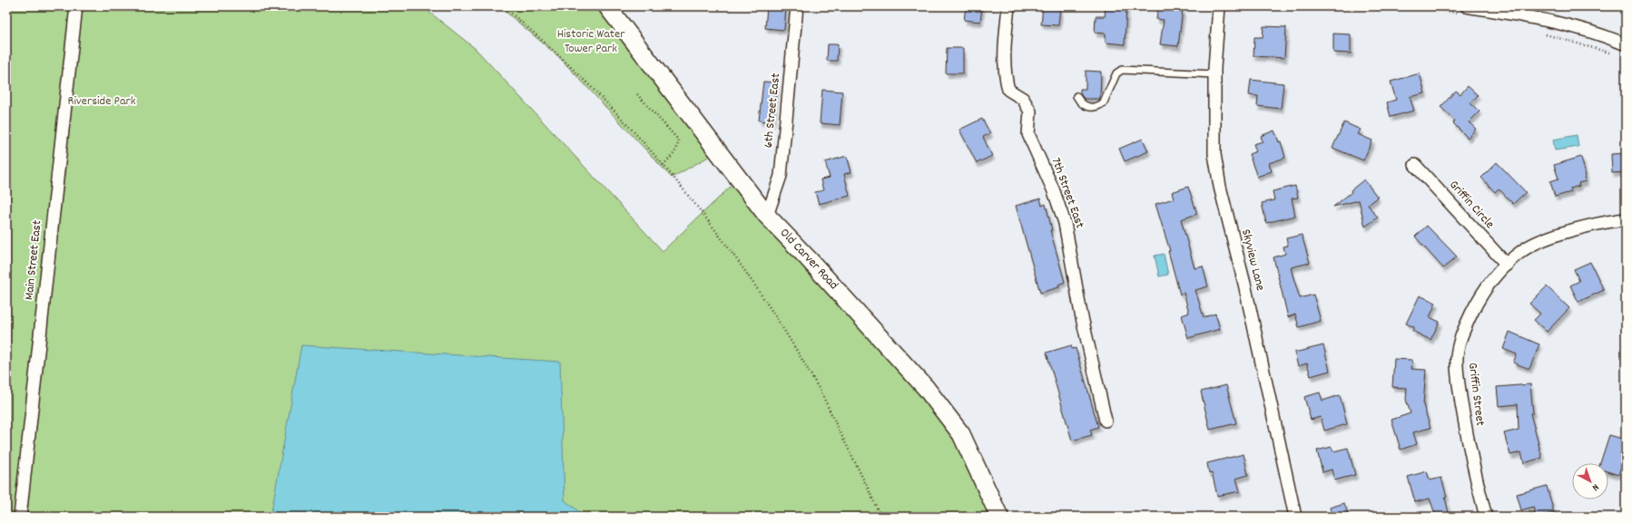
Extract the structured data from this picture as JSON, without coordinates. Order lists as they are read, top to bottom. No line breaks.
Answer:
{"streets":{"street":["6th Street East","7th Street East","Griffin Circle","Old Carver Road","Main Street East","Skyview Lane","Griffin Street"]},"crossings":[["6th Street East","Old Carver Road"],["Griffin Circle","Griffin Street"]],"parks":["Historic Water Tower Park","Riverside Park"],"north":"bottom right"}
